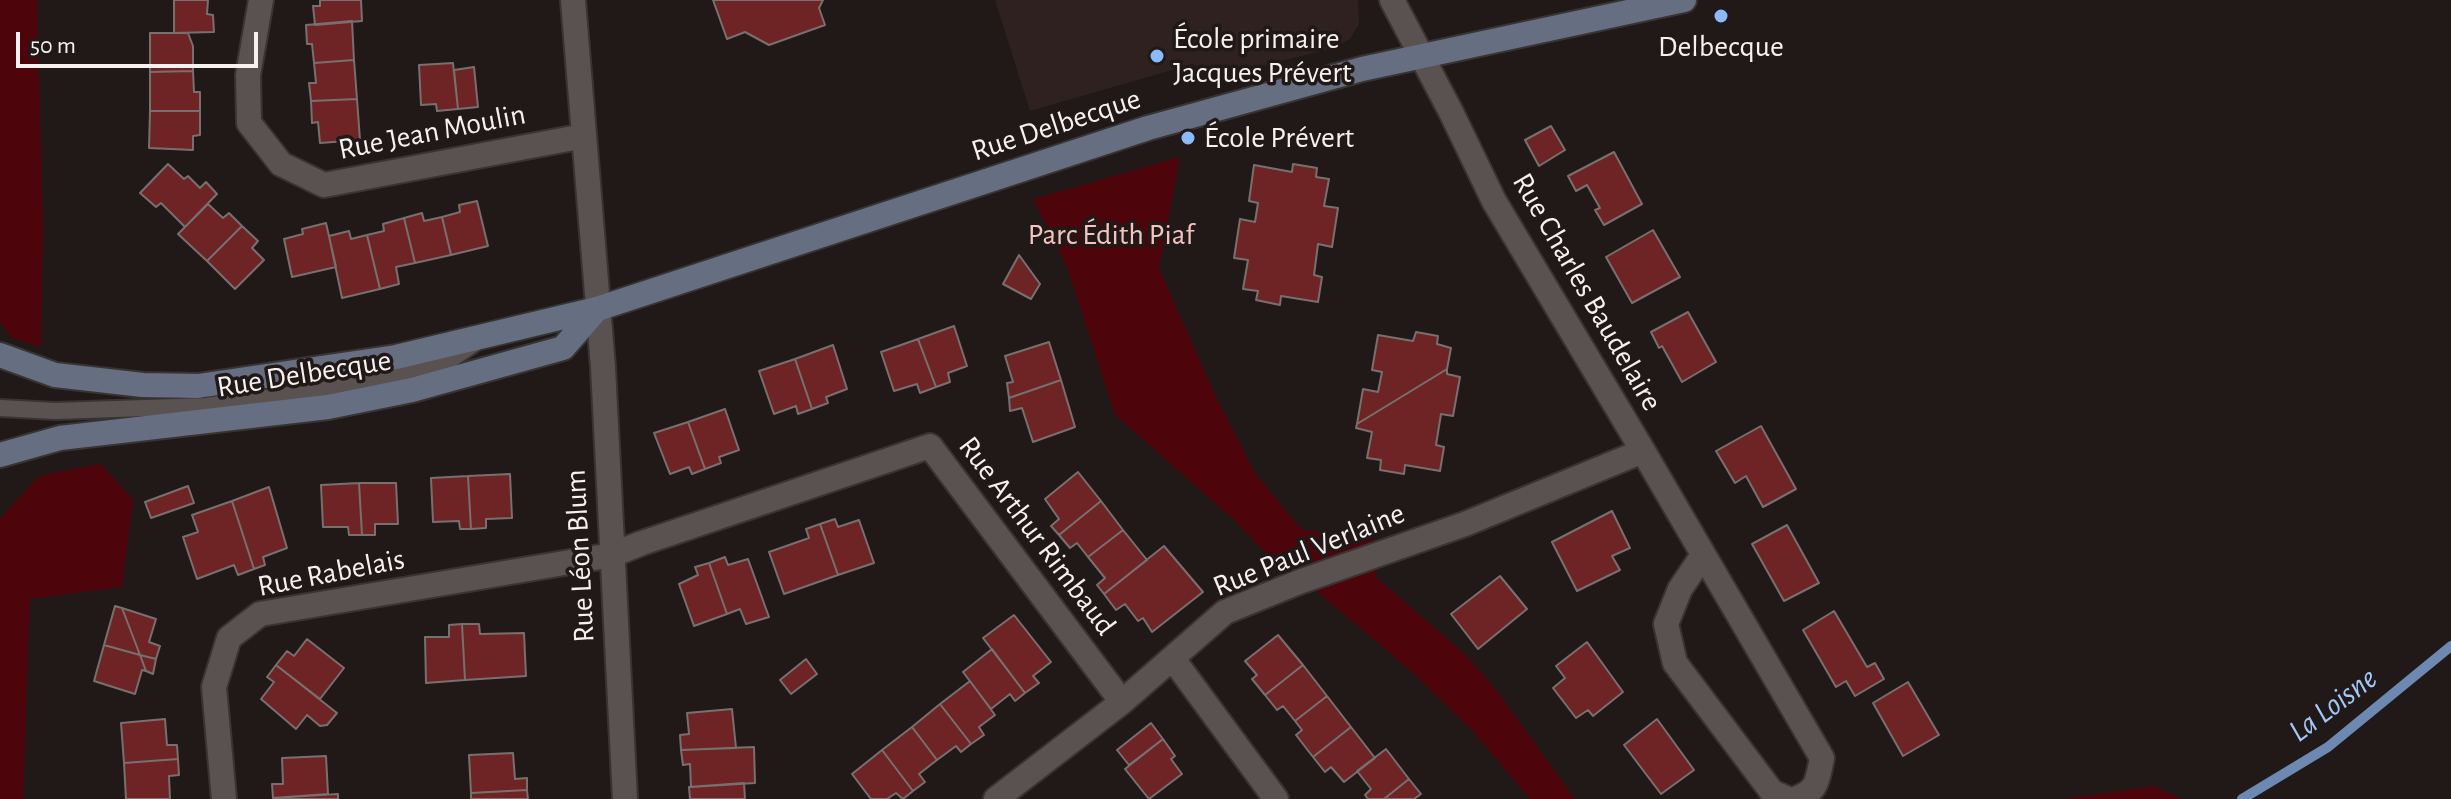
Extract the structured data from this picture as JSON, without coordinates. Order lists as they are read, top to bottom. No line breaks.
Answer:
{"streets":{"street":["Rue Delbecque","Rue Jean Moulin","Rue Charles Baudelaire","Rue Arthur Rimbaud","Rue Paul Verlaine","Rue Léon Blum","Rue Rabelais"]},"crossings":[["Rue Delbecque","Rue Charles Baudelaire"],["Rue Delbecque","Rue Léon Blum"],["Rue Jean Moulin","Rue Léon Blum"],["Rue Charles Baudelaire","Rue Paul Verlaine"],["Rue Arthur Rimbaud","Rue Paul Verlaine"],["Rue Arthur Rimbaud","Rue Léon Blum"],["Rue Arthur Rimbaud","Rue Rabelais"],["Rue Léon Blum","Rue Rabelais"]],"water":["La Loisne"],"parks":["Parc Édith Piaf"],"places":["Delbecque","École primaire Jacques Prévert","École Prévert"],"scale_bar":"50 m"}
